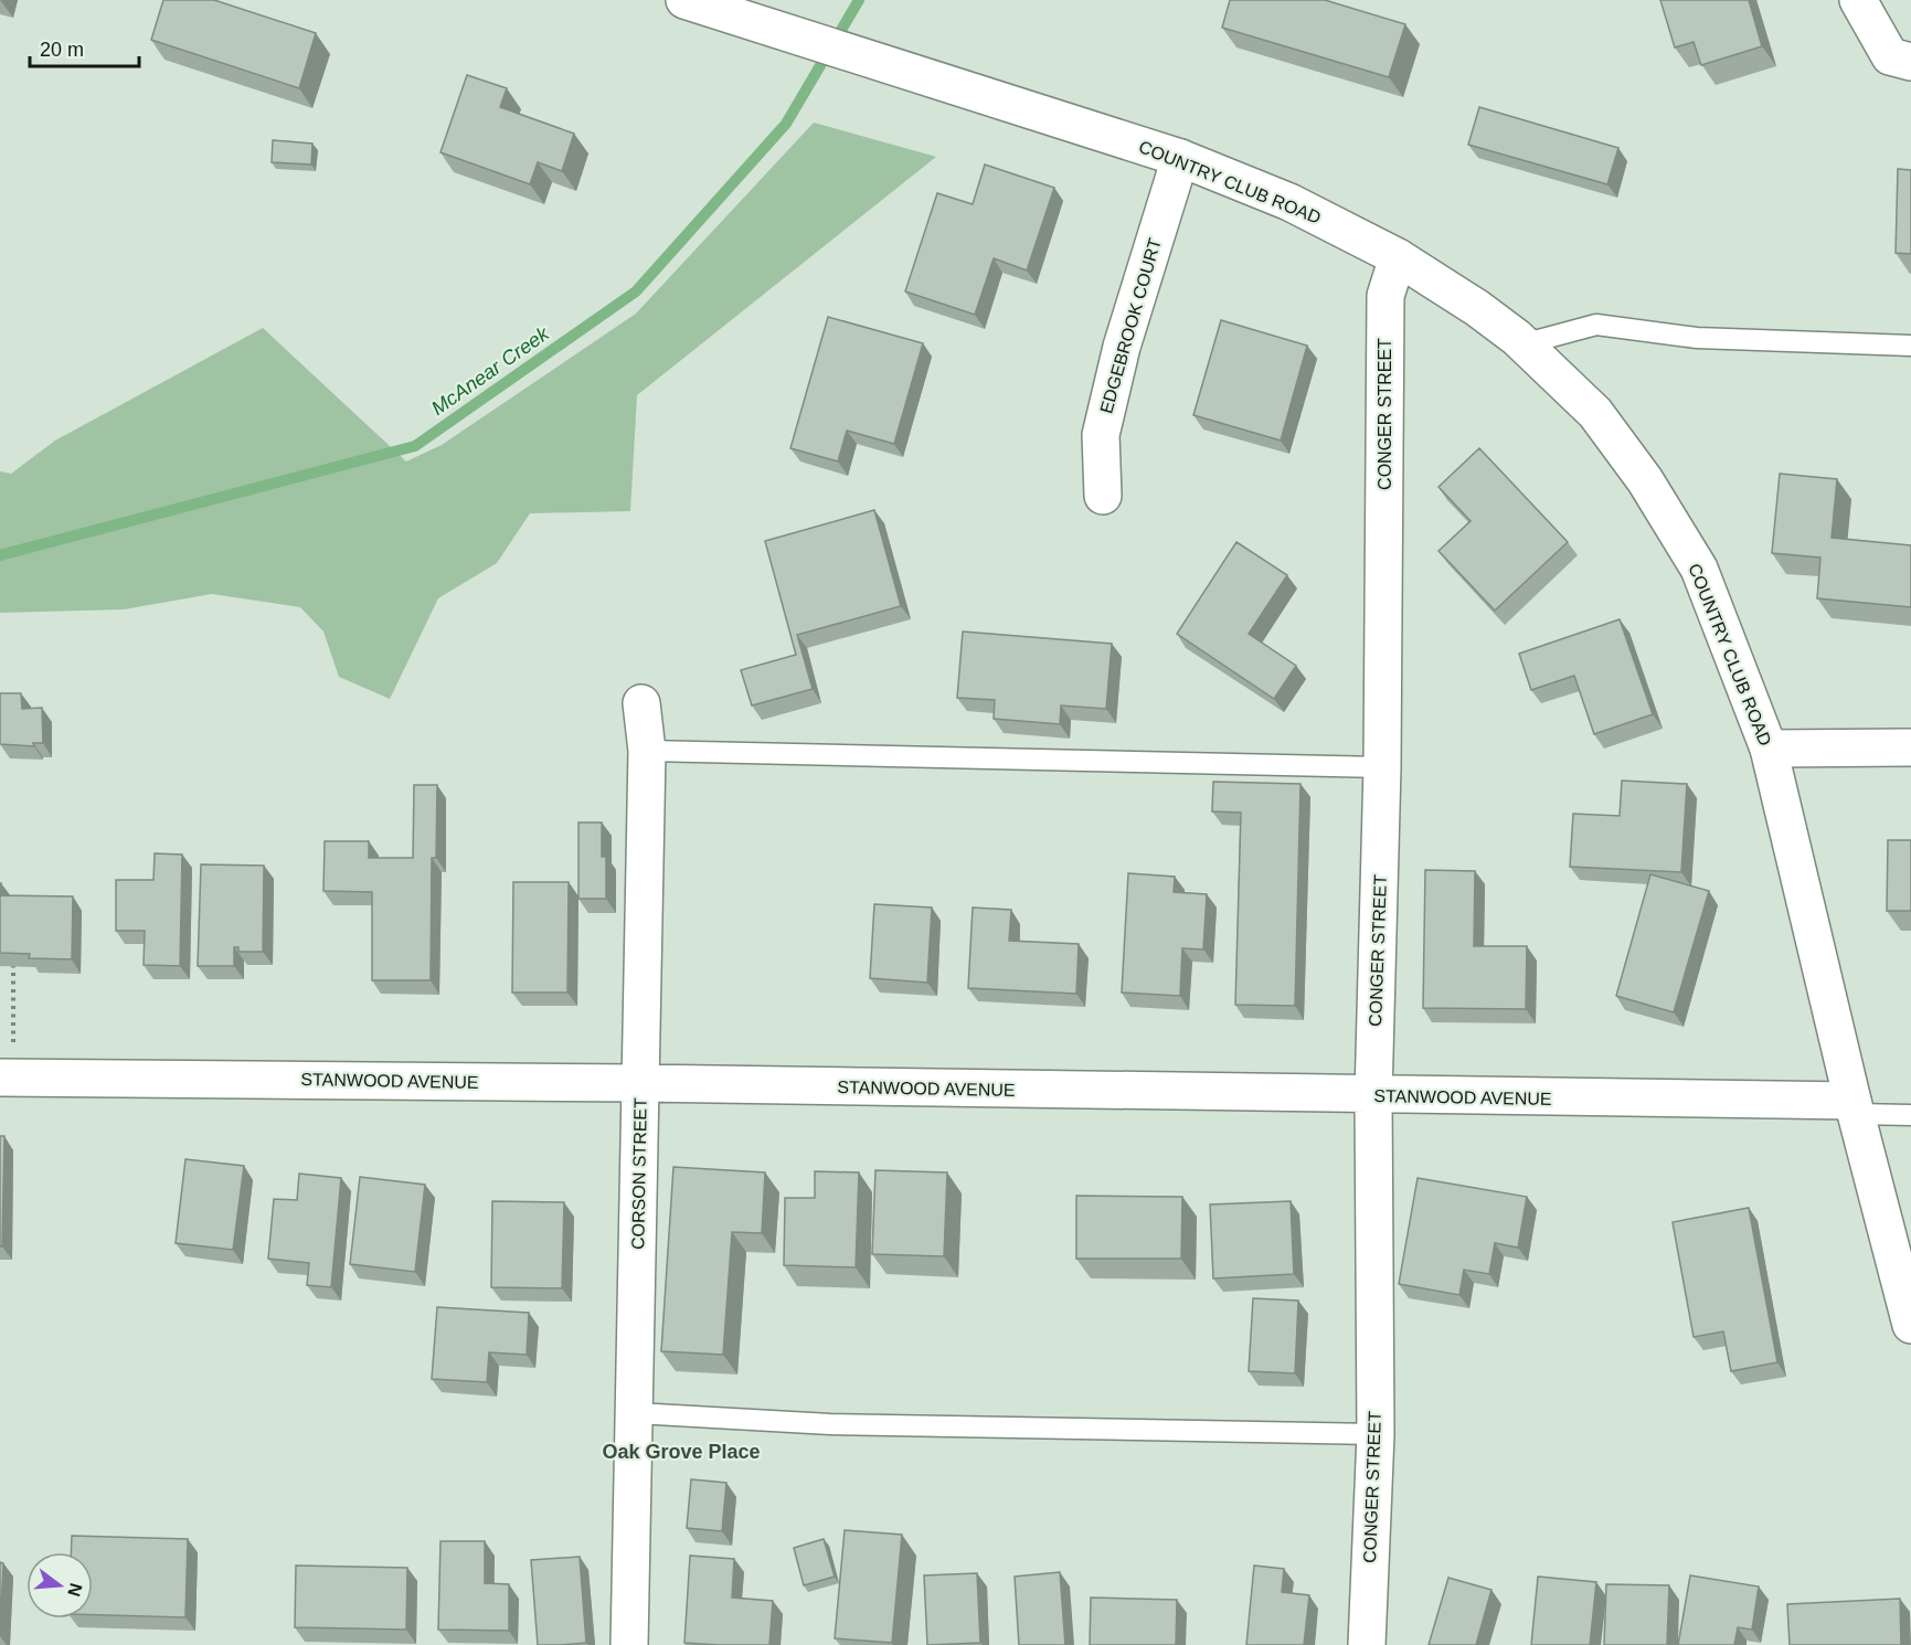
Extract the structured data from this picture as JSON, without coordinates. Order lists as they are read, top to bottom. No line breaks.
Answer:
{"streets":{"street":["COUNTRY CLUB ROAD","EDGEBROOK COURT","CONGER STREET","STANWOOD AVENUE","CORSON STREET"]},"crossings":[["COUNTRY CLUB ROAD","EDGEBROOK COURT"],["COUNTRY CLUB ROAD","CONGER STREET"],["COUNTRY CLUB ROAD","STANWOOD AVENUE"],["CONGER STREET","STANWOOD AVENUE"],["STANWOOD AVENUE","CORSON STREET"]],"districts":["Oak Grove Place"],"water":["McAnear Creek"],"scale_bar":"20 m","north":"right"}
